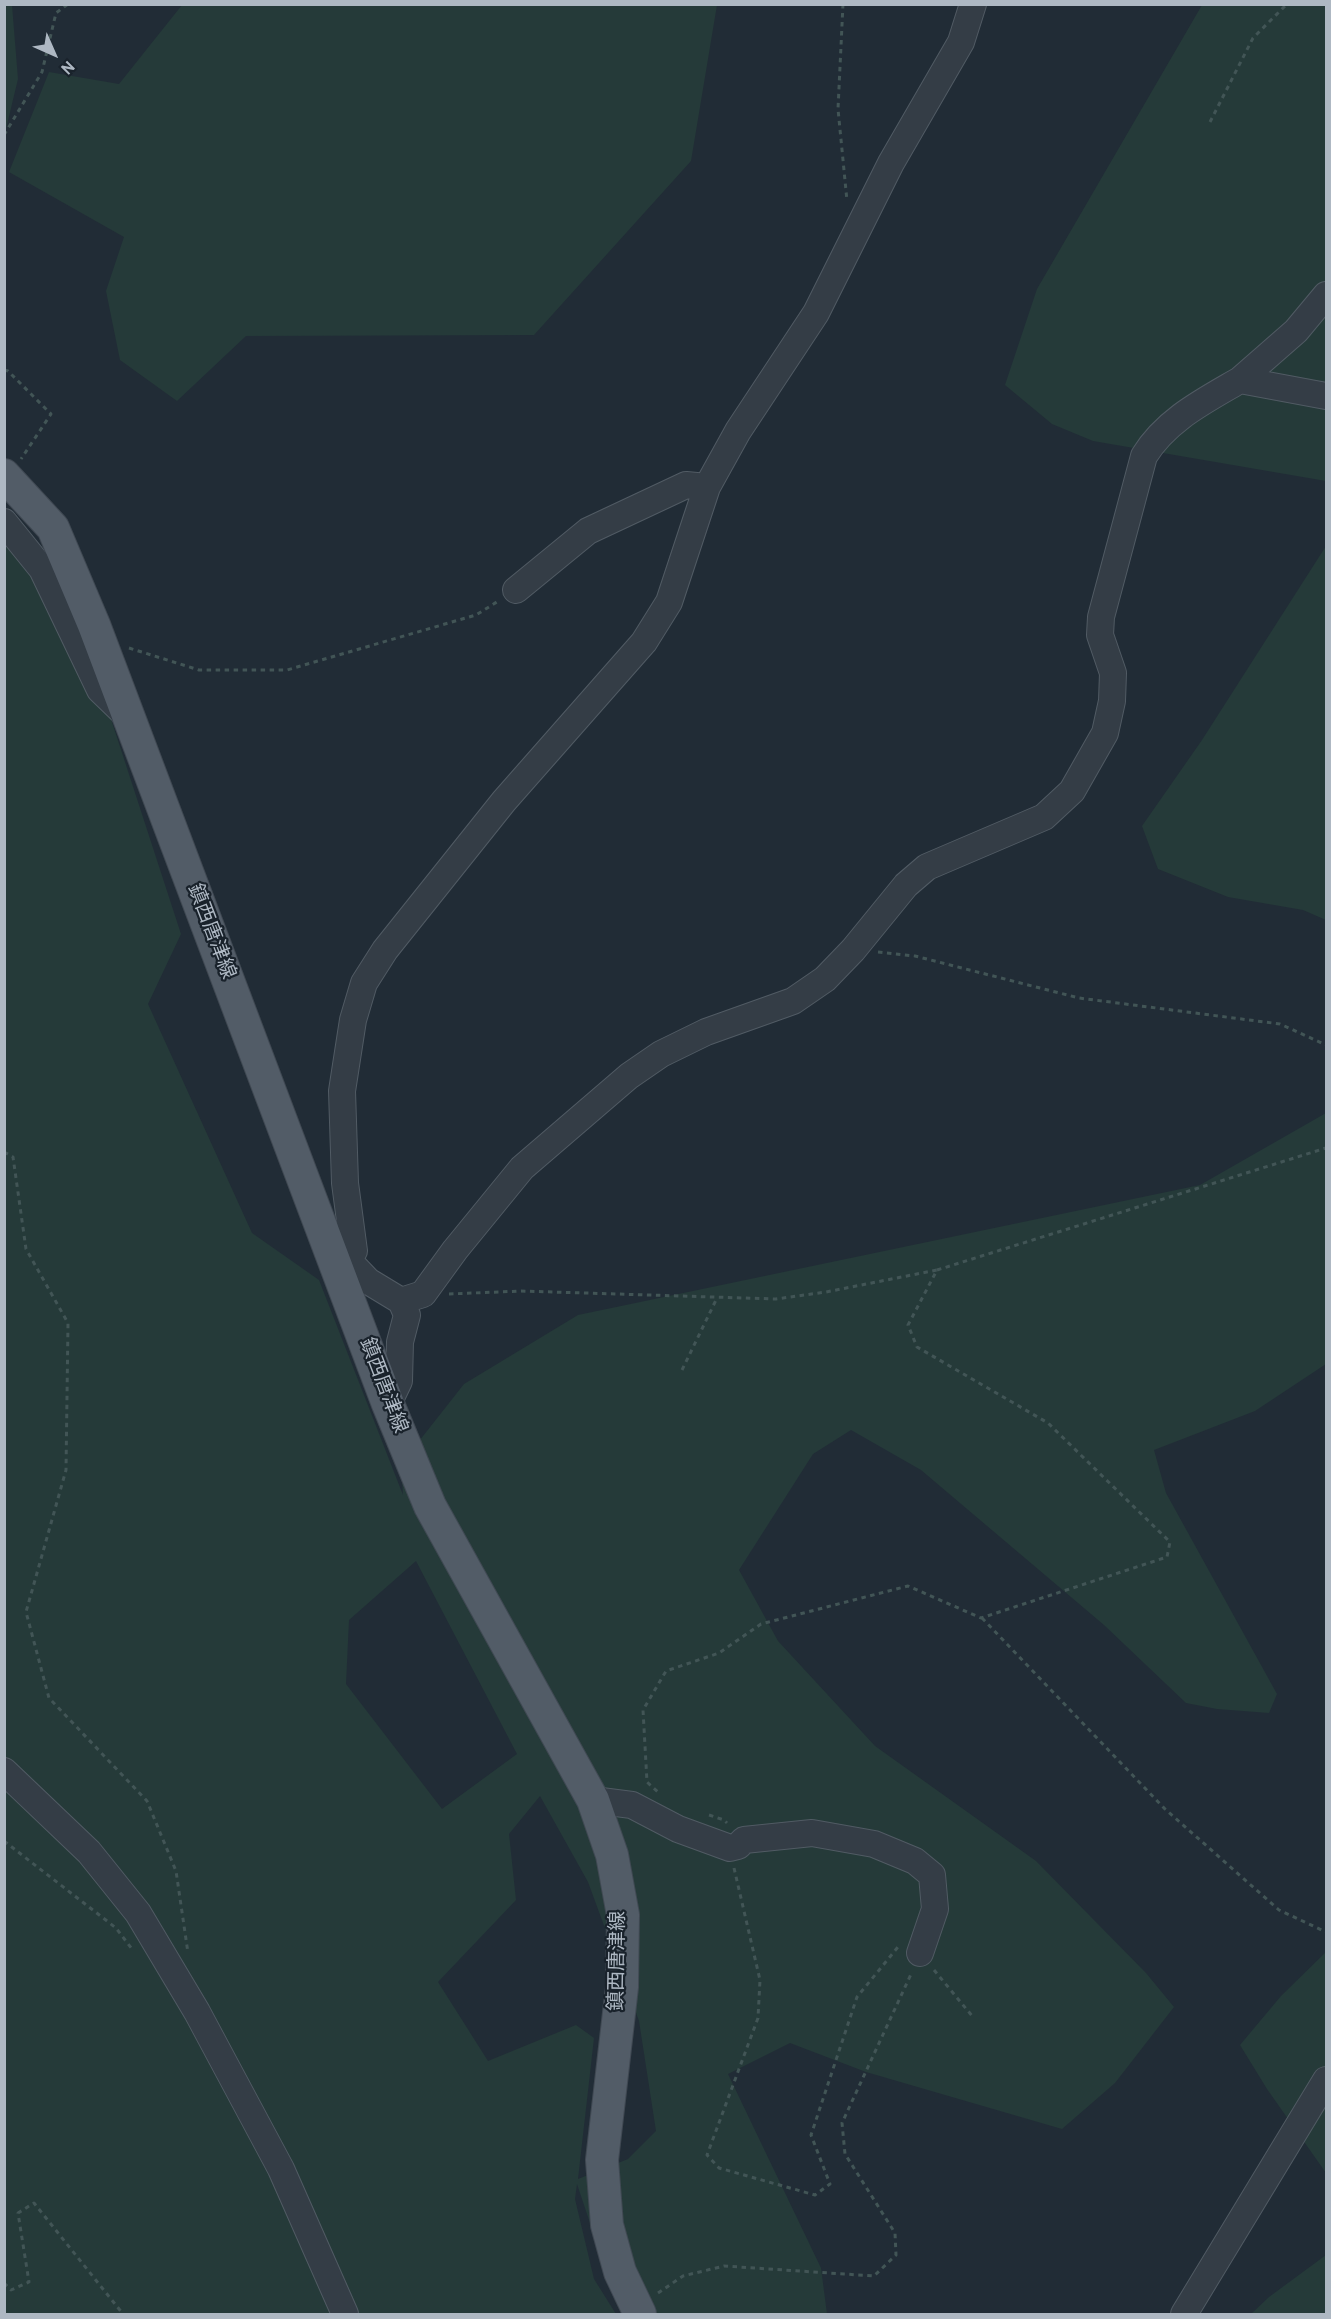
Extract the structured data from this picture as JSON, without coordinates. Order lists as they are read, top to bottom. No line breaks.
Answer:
{"streets":{"main road":["鎮西唐津線"]},"north":"bottom right"}
